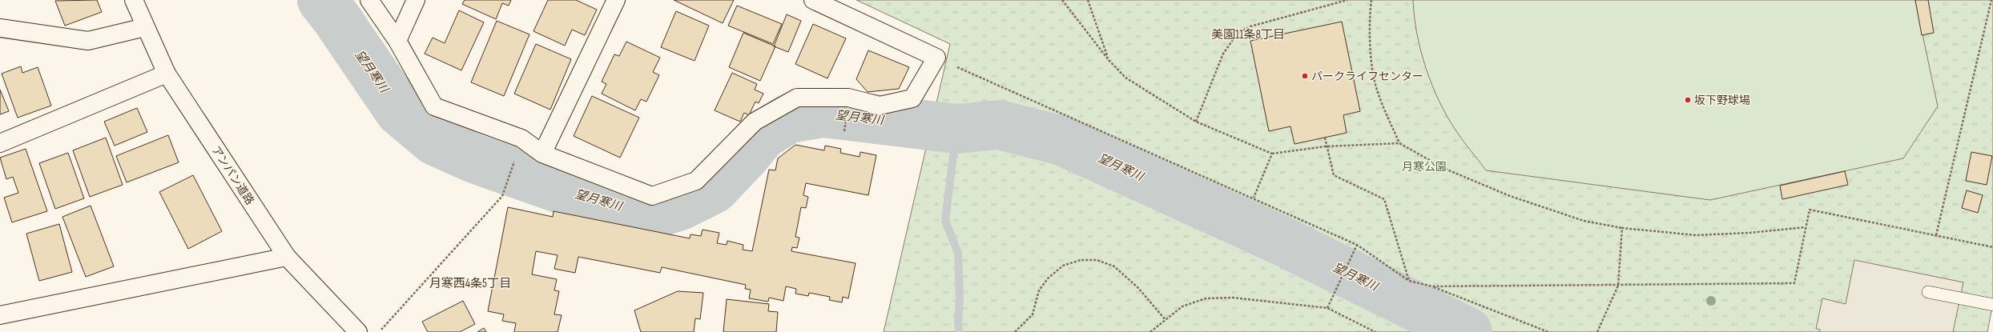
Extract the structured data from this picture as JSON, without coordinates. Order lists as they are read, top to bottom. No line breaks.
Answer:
{"streets":{"street":["アンパン道路"]},"districts":["美園11条8丁目","月寒西4条5丁目"],"water":["望月寒川"],"parks":["月寒公園"],"places":["パークライフセンター","坂下野球場"]}
